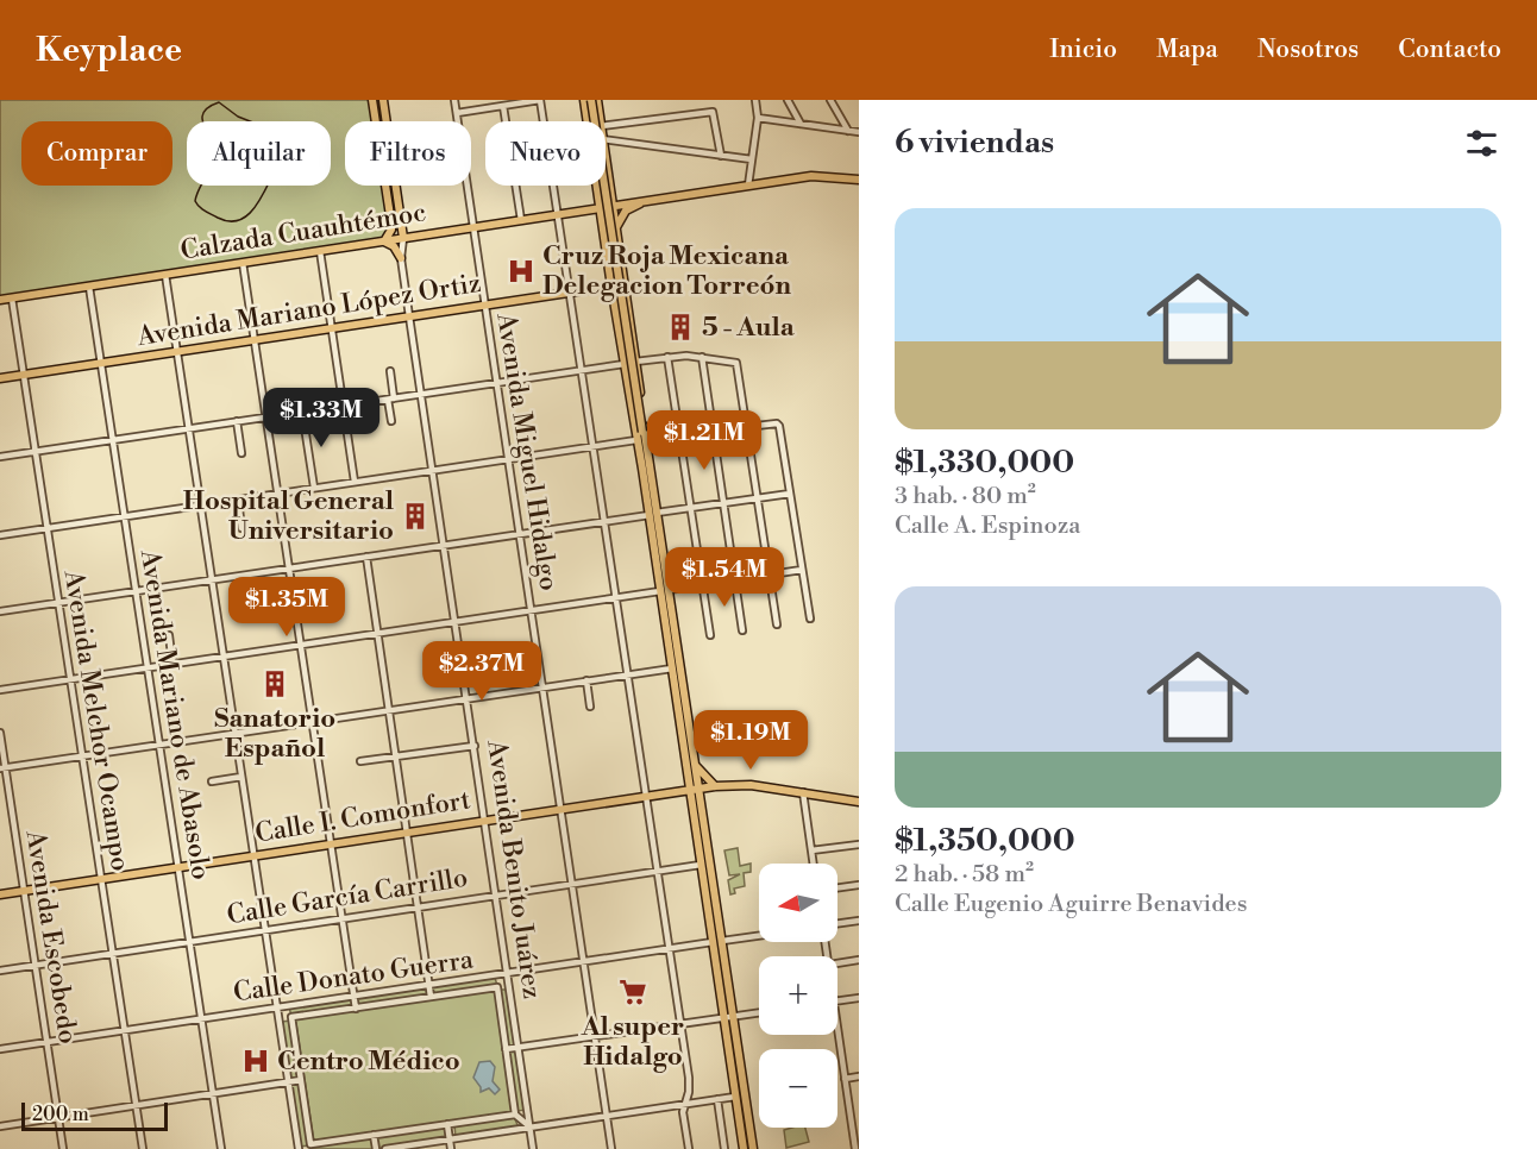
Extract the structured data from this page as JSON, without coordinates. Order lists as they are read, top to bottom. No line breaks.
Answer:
{"streets":{"main road":["Calzada Cuauhtémoc","Avenida Mariano López Ortiz","Calle I. Comonfort","Avenida Benito Juárez"],"street":["Avenida Miguel Hidalgo","Avenida Mariano de Abasolo","Avenida Melchor Ocampo","Calle García Carrillo","Avenida Escobedo","Calle Donato Guerra"]},"crossings":[["Calzada Cuauhtémoc","Avenida Miguel Hidalgo"],["Calzada Cuauhtémoc","Avenida Mariano de Abasolo"],["Calzada Cuauhtémoc","Avenida Melchor Ocampo"],["Calzada Cuauhtémoc","Avenida Benito Juárez"],["Avenida Mariano López Ortiz","Avenida Miguel Hidalgo"],["Avenida Mariano López Ortiz","Avenida Mariano de Abasolo"],["Avenida Mariano López Ortiz","Avenida Melchor Ocampo"],["Avenida Mariano López Ortiz","Avenida Benito Juárez"],["Avenida Miguel Hidalgo","Calle I. Comonfort"],["Avenida Miguel Hidalgo","Calle García Carrillo"],["Avenida Miguel Hidalgo","Calle Donato Guerra"],["Avenida Mariano de Abasolo","Calle I. Comonfort"],["Avenida Mariano de Abasolo","Calle García Carrillo"],["Avenida Mariano de Abasolo","Calle Donato Guerra"],["Avenida Melchor Ocampo","Calle I. Comonfort"],["Avenida Melchor Ocampo","Calle García Carrillo"],["Avenida Melchor Ocampo","Calle Donato Guerra"],["Calle I. Comonfort","Avenida Benito Juárez"],["Calle I. Comonfort","Avenida Escobedo"],["Avenida Benito Juárez","Calle García Carrillo"],["Avenida Benito Juárez","Calle Donato Guerra"],["Calle García Carrillo","Avenida Escobedo"],["Avenida Escobedo","Calle Donato Guerra"]],"places":{"hospital":["Cruz Roja Mexicana Delegacion Torreón","Centro Médico"],"building":["5 - Aula","Hospital General Universitario","Sanatorio Español"],"supermarket":["Al super Hidalgo"]},"scale_bar":"200 m","north":"left","page":{"header":"Keyplace","nav":["Inicio","Mapa","Nosotros","Contacto"],"heading":"6 viviendas","chip":["Comprar","Alquilar","Filtros","Nuevo"],"list":[{"name":"$1,330,000","note":"3 hab. · 80 m² · Calle A. Espinoza"},{"name":"$1,350,000","note":"2 hab. · 58 m² · Calle Eugenio Aguirre Benavides"}],"price":["$1.33M","$1.21M","$1.54M","$1.35M","$2.37M","$1.19M"],"map_buttons":["+","−"],"scale":"200 m"}}
